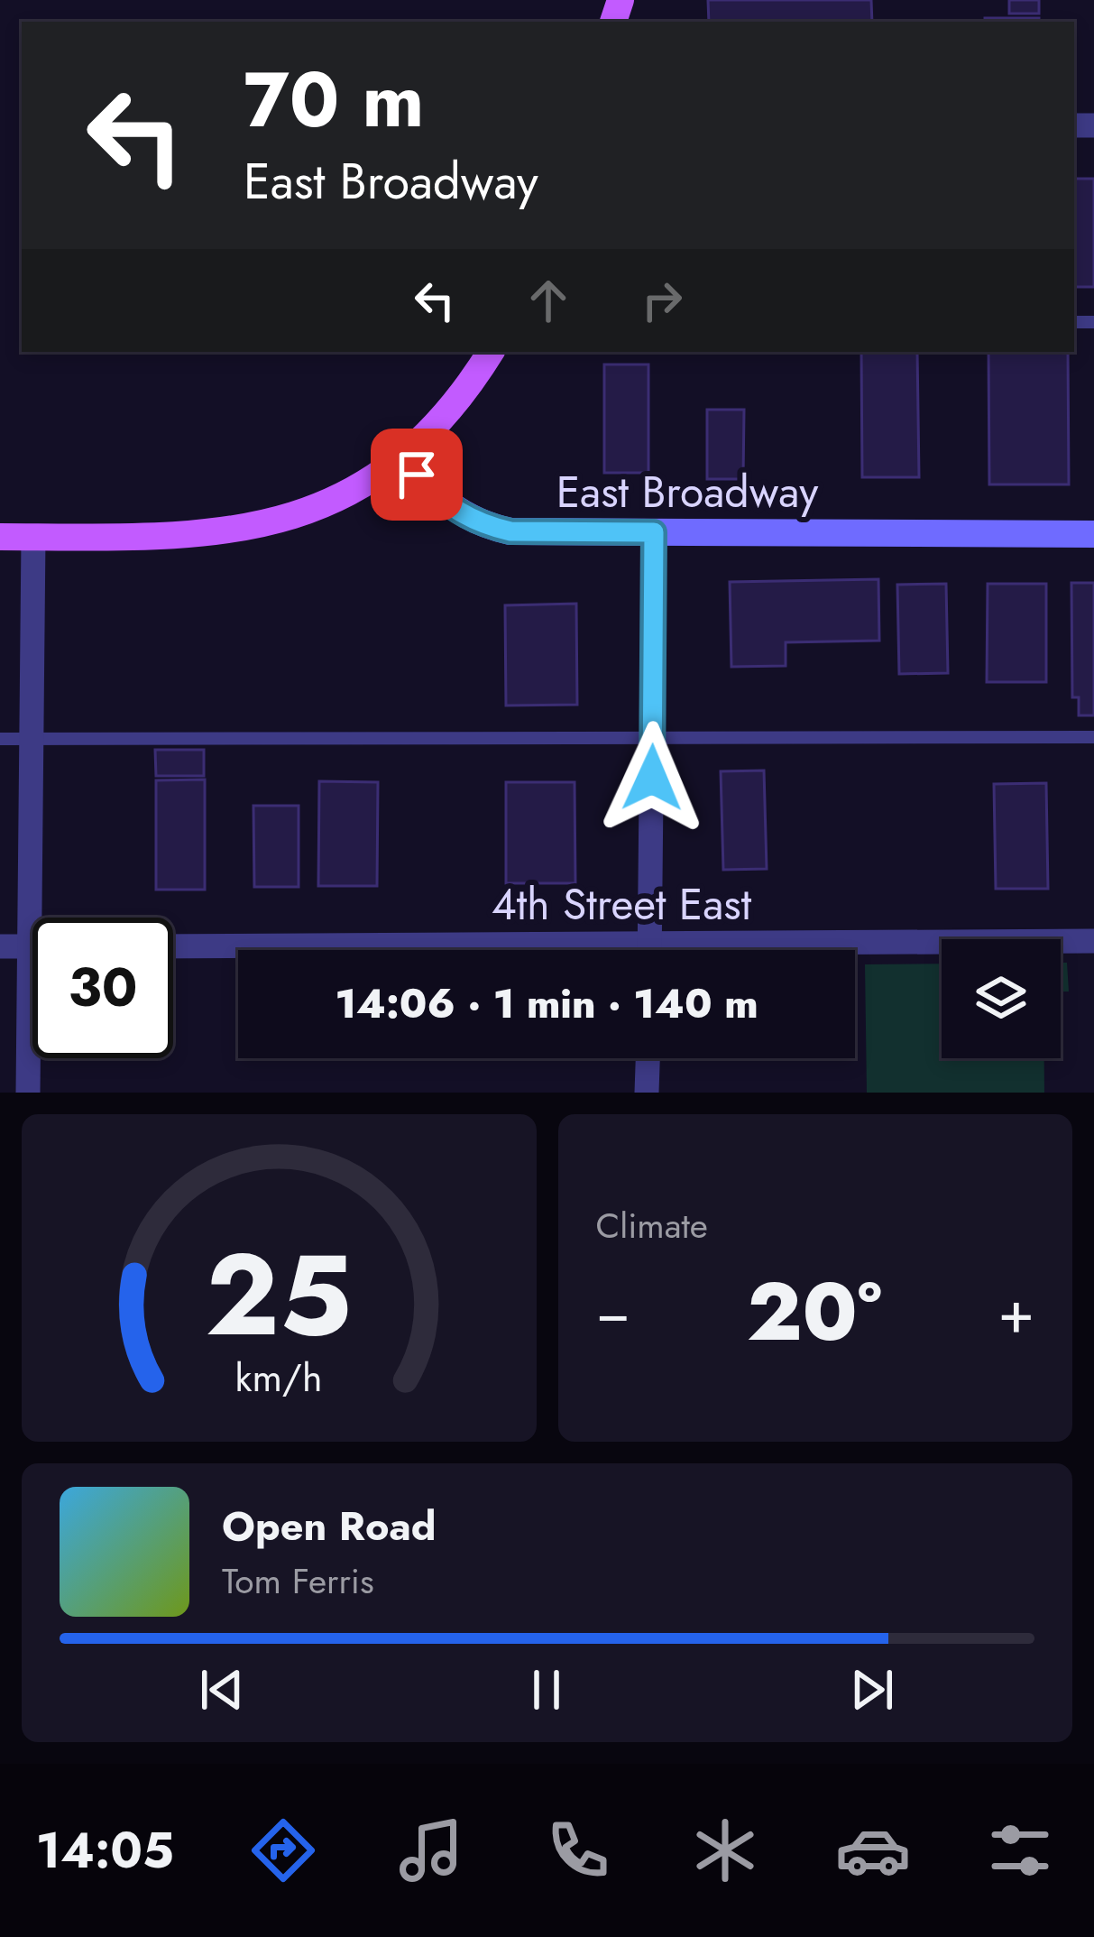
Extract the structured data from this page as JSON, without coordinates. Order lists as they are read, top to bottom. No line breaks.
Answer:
{"streets":{"main road":["East Broadway"],"street":["4th Street East"]},"page":{"turn":["70 m","East Broadway"],"limit":"30","trip":"14:06 · 1 min · 140 m","tile":"Climate","heat":["−","20°","+"],"song":["Open Road","Tom Ferris"],"tabs":"14:05","gauge":["25","km/h"]}}
